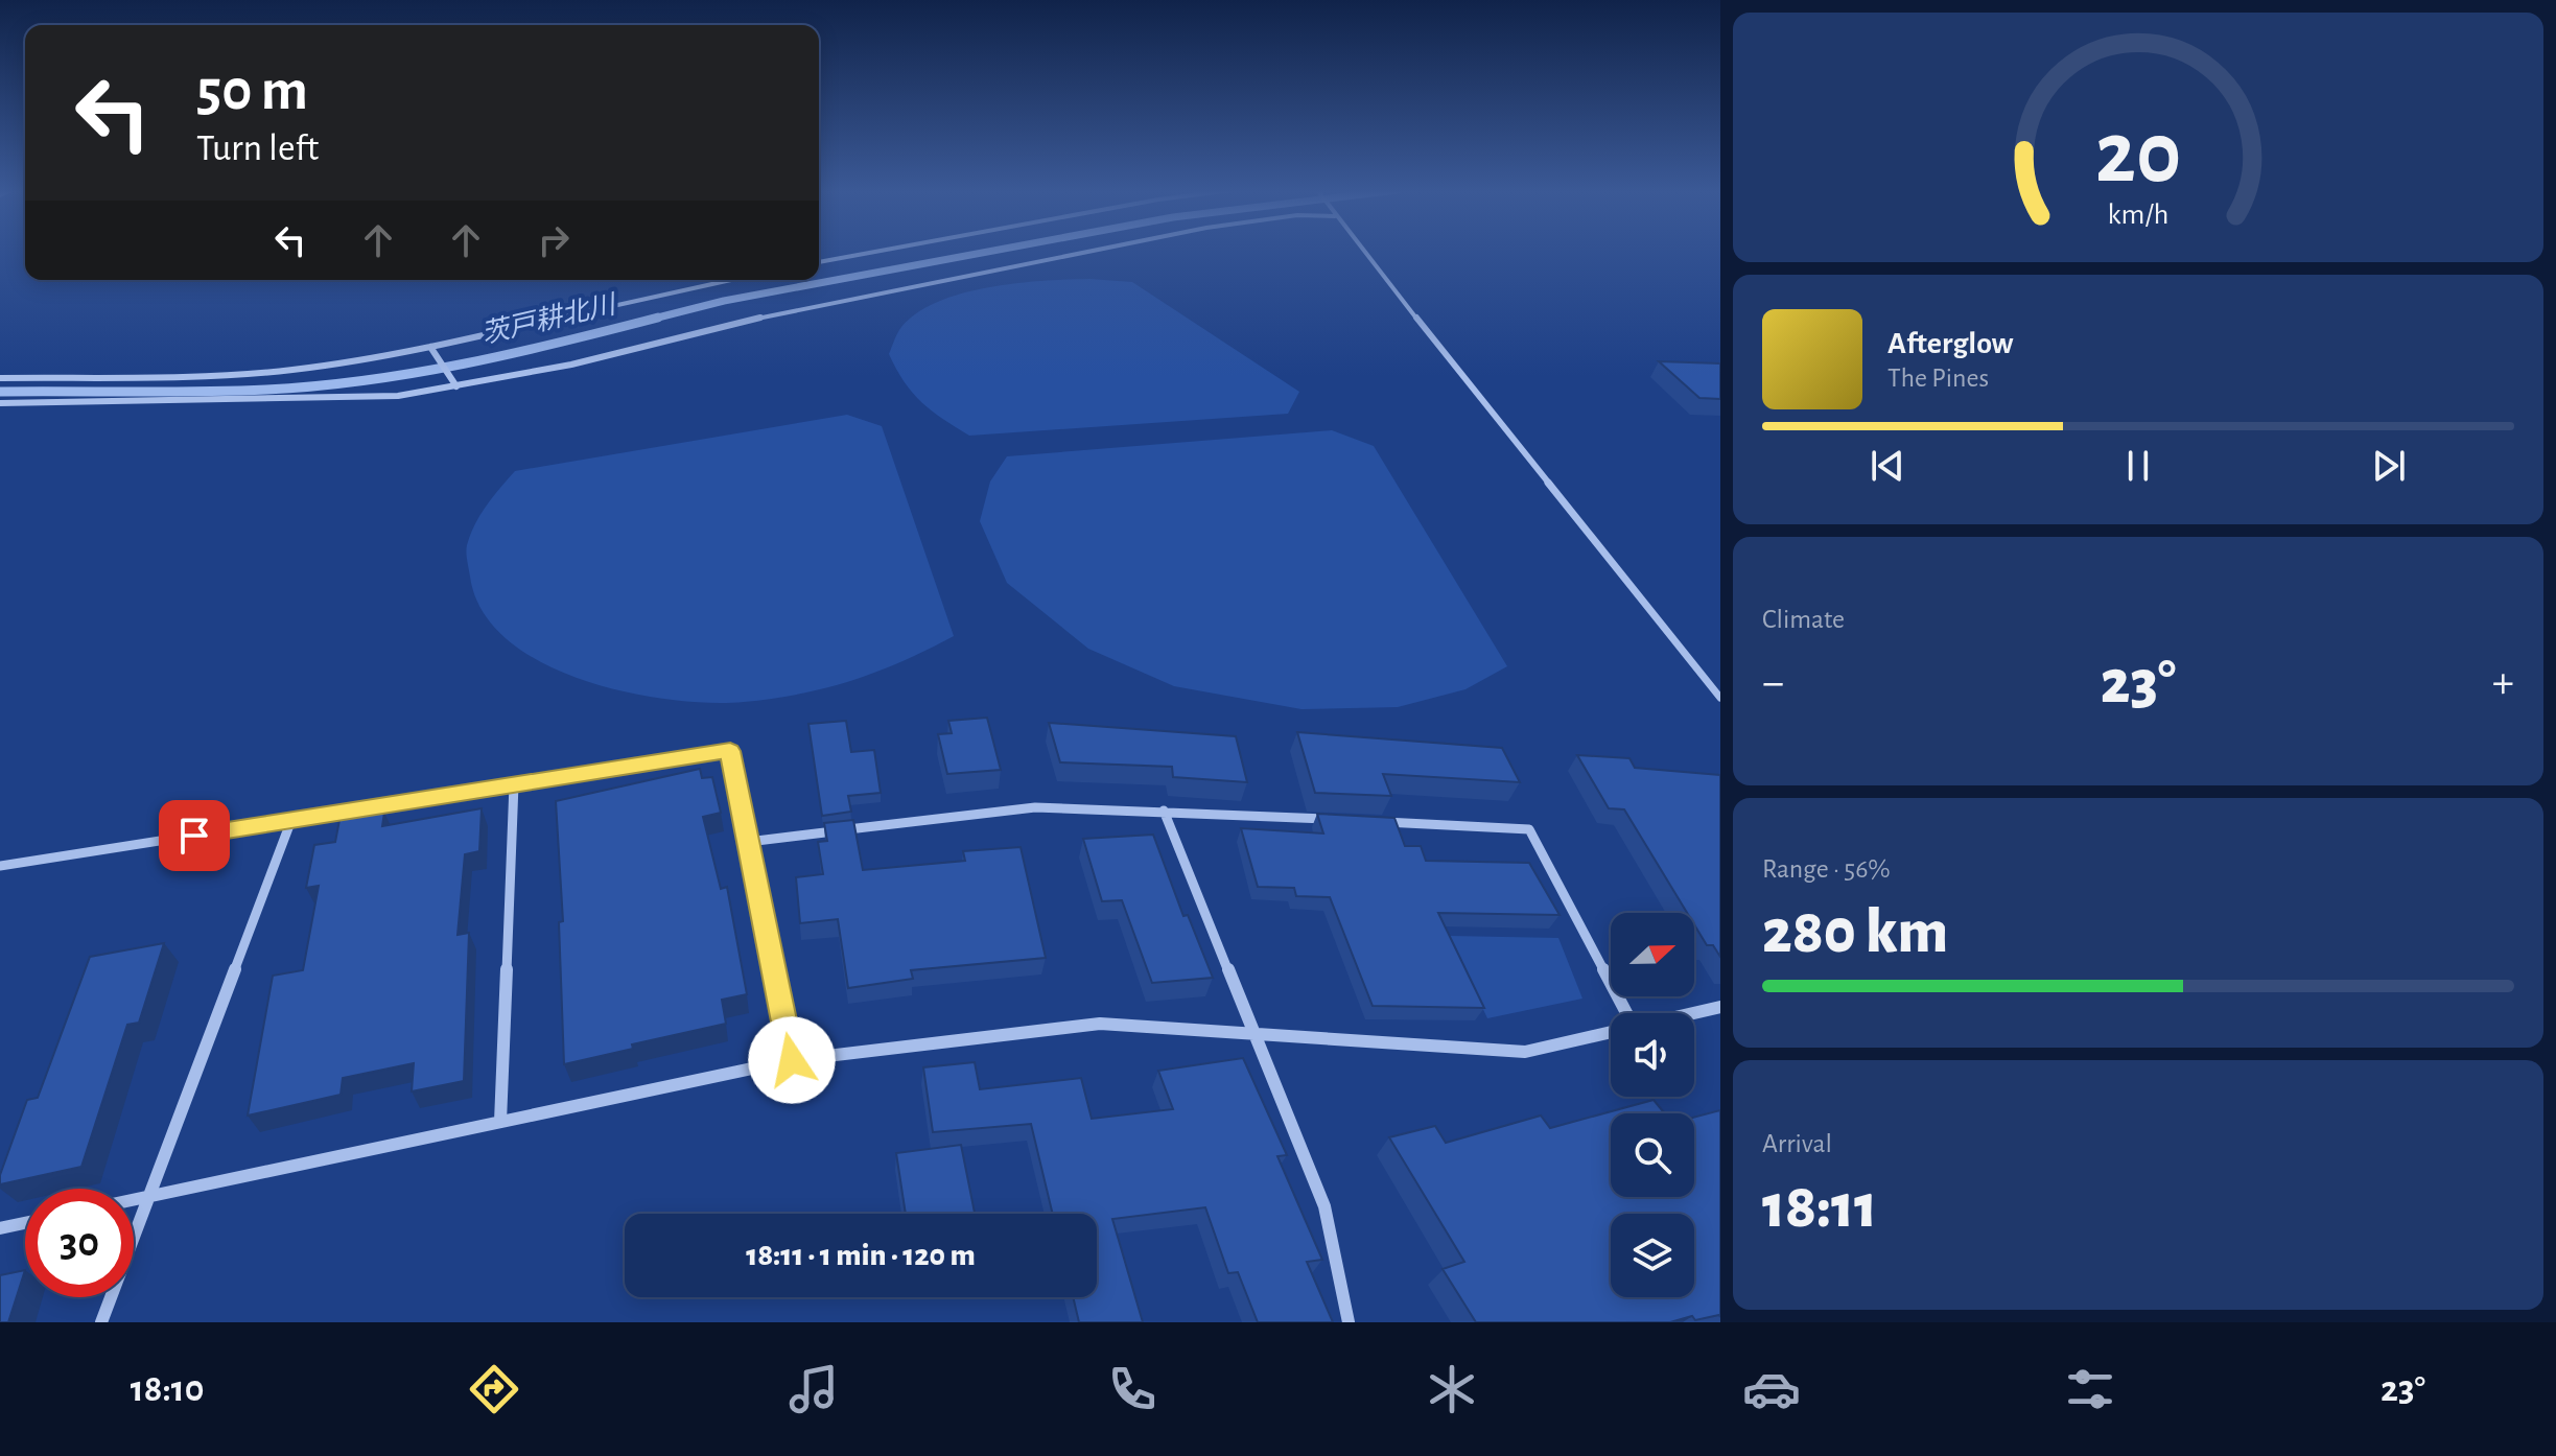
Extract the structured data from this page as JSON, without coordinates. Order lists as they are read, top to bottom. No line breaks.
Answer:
{"water":["茨戸耕北川"],"north":"right","page":{"turn":["50 m","Turn left"],"song":["Afterglow","The Pines"],"tile":["Climate",["Range · 56%","280 km"],["Arrival","18:11"]],"heat":["−","23°","+"],"limit":"30","trip":"18:11 · 1 min · 120 m","tabs":["18:10","23°"],"gauge":["20","km/h"]}}
